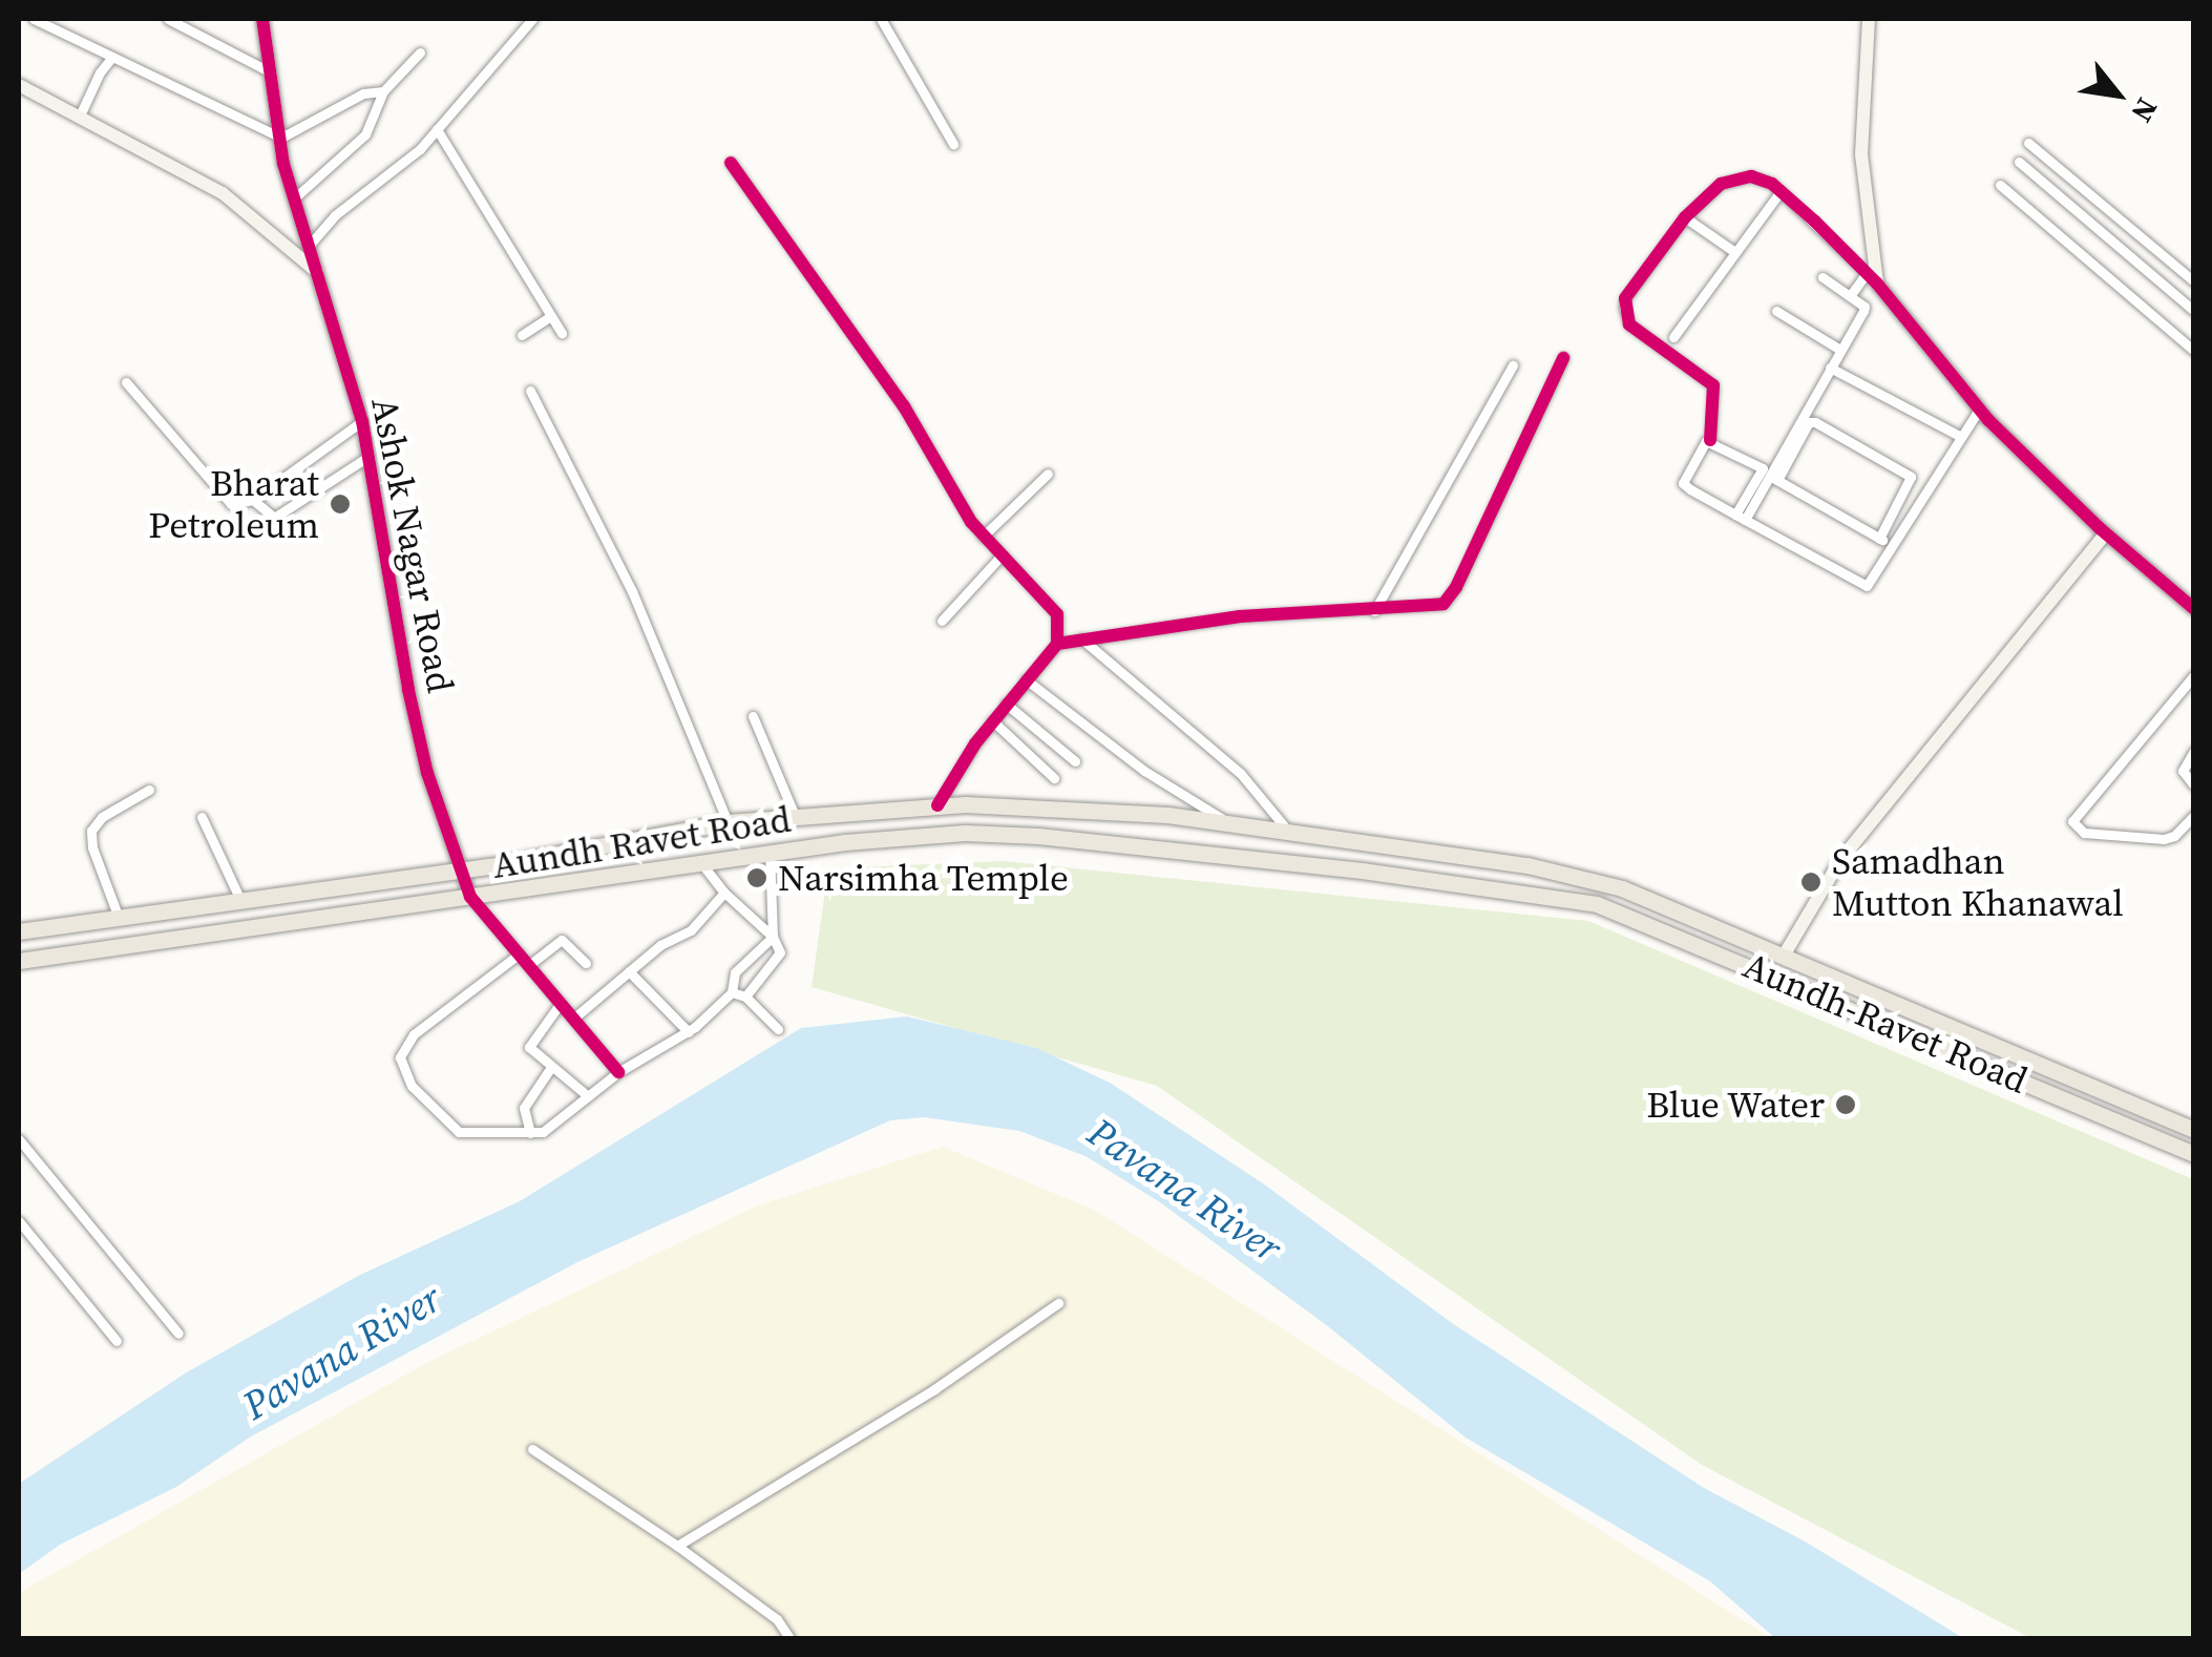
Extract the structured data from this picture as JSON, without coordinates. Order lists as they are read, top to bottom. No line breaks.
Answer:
{"streets":{"main road":["Aundh Ravet Road","Aundh-Ravet Road"],"street":["Ashok Nagar Road"]},"crossings":[["Ashok Nagar Road","Aundh Ravet Road"],["Aundh Ravet Road","Aundh-Ravet Road"]],"water":["Pavana River"],"places":["Bharat Petroleum","Narsimha Temple","Samadhan Mutton Khanawal","Blue Water"],"north":"bottom right"}
